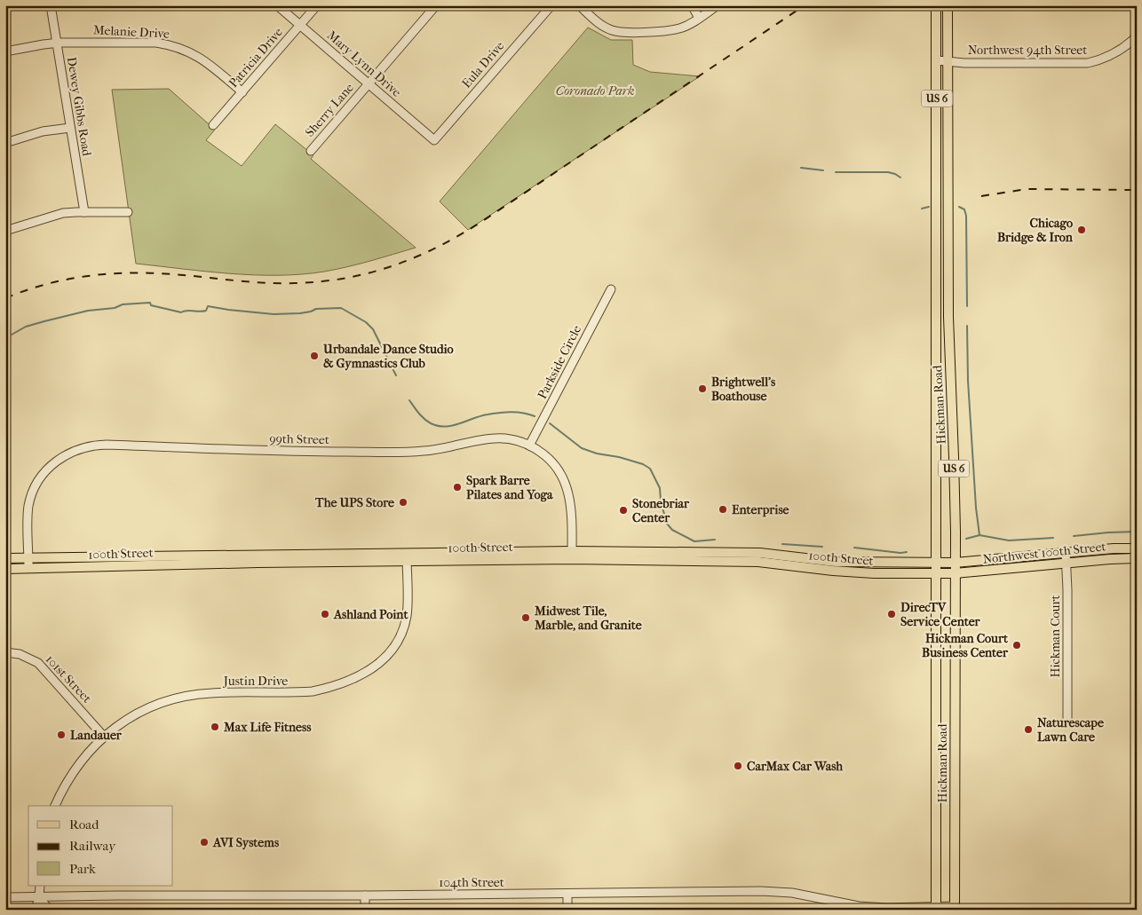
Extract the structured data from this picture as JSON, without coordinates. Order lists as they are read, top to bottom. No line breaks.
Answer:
{"streets":{"main road":["US 6","Hickman Road","100th Street","Northwest 100th Street"],"street":["Melanie Drive","Northwest 94th Street","Patricia Drive","Mary Lynn Drive","Eula Drive","Dewey Gibbs Road","Sherry Lane","Parkside Circle","99th Street","Hickman Court","101st Street","Justin Drive","104th Street"]},"crossings":[["Melanie Drive","Patricia Drive"],["Melanie Drive","Dewey Gibbs Road"],["Northwest 94th Street","Hickman Road"],["Patricia Drive","Mary Lynn Drive"],["Mary Lynn Drive","Eula Drive"],["Mary Lynn Drive","Sherry Lane"],["Parkside Circle","99th Street"],["Hickman Road","100th Street"],["Hickman Road","Northwest 100th Street"],["Hickman Road","104th Street"],["99th Street","100th Street"],["100th Street","Northwest 100th Street"],["100th Street","Justin Drive"],["Northwest 100th Street","Hickman Court"],["101st Street","Justin Drive"]],"parks":["Coronado Park"],"places":["Chicago Bridge & Iron","Urbandale Dance Studio & Gymnastics Club","Brightwell's Boathouse","Spark Barre Pilates and Yoga","The UPS Store","Enterprise","Stonebriar Center","Ashland Point","DirecTV Service Center","Midwest Tile, Marble, and Granite","Hickman Court Business Center","Max Life Fitness","Naturescape Lawn Care","Landauer","CarMax Car Wash","AVI Systems"],"legend":["Road","Railway","Park"]}
